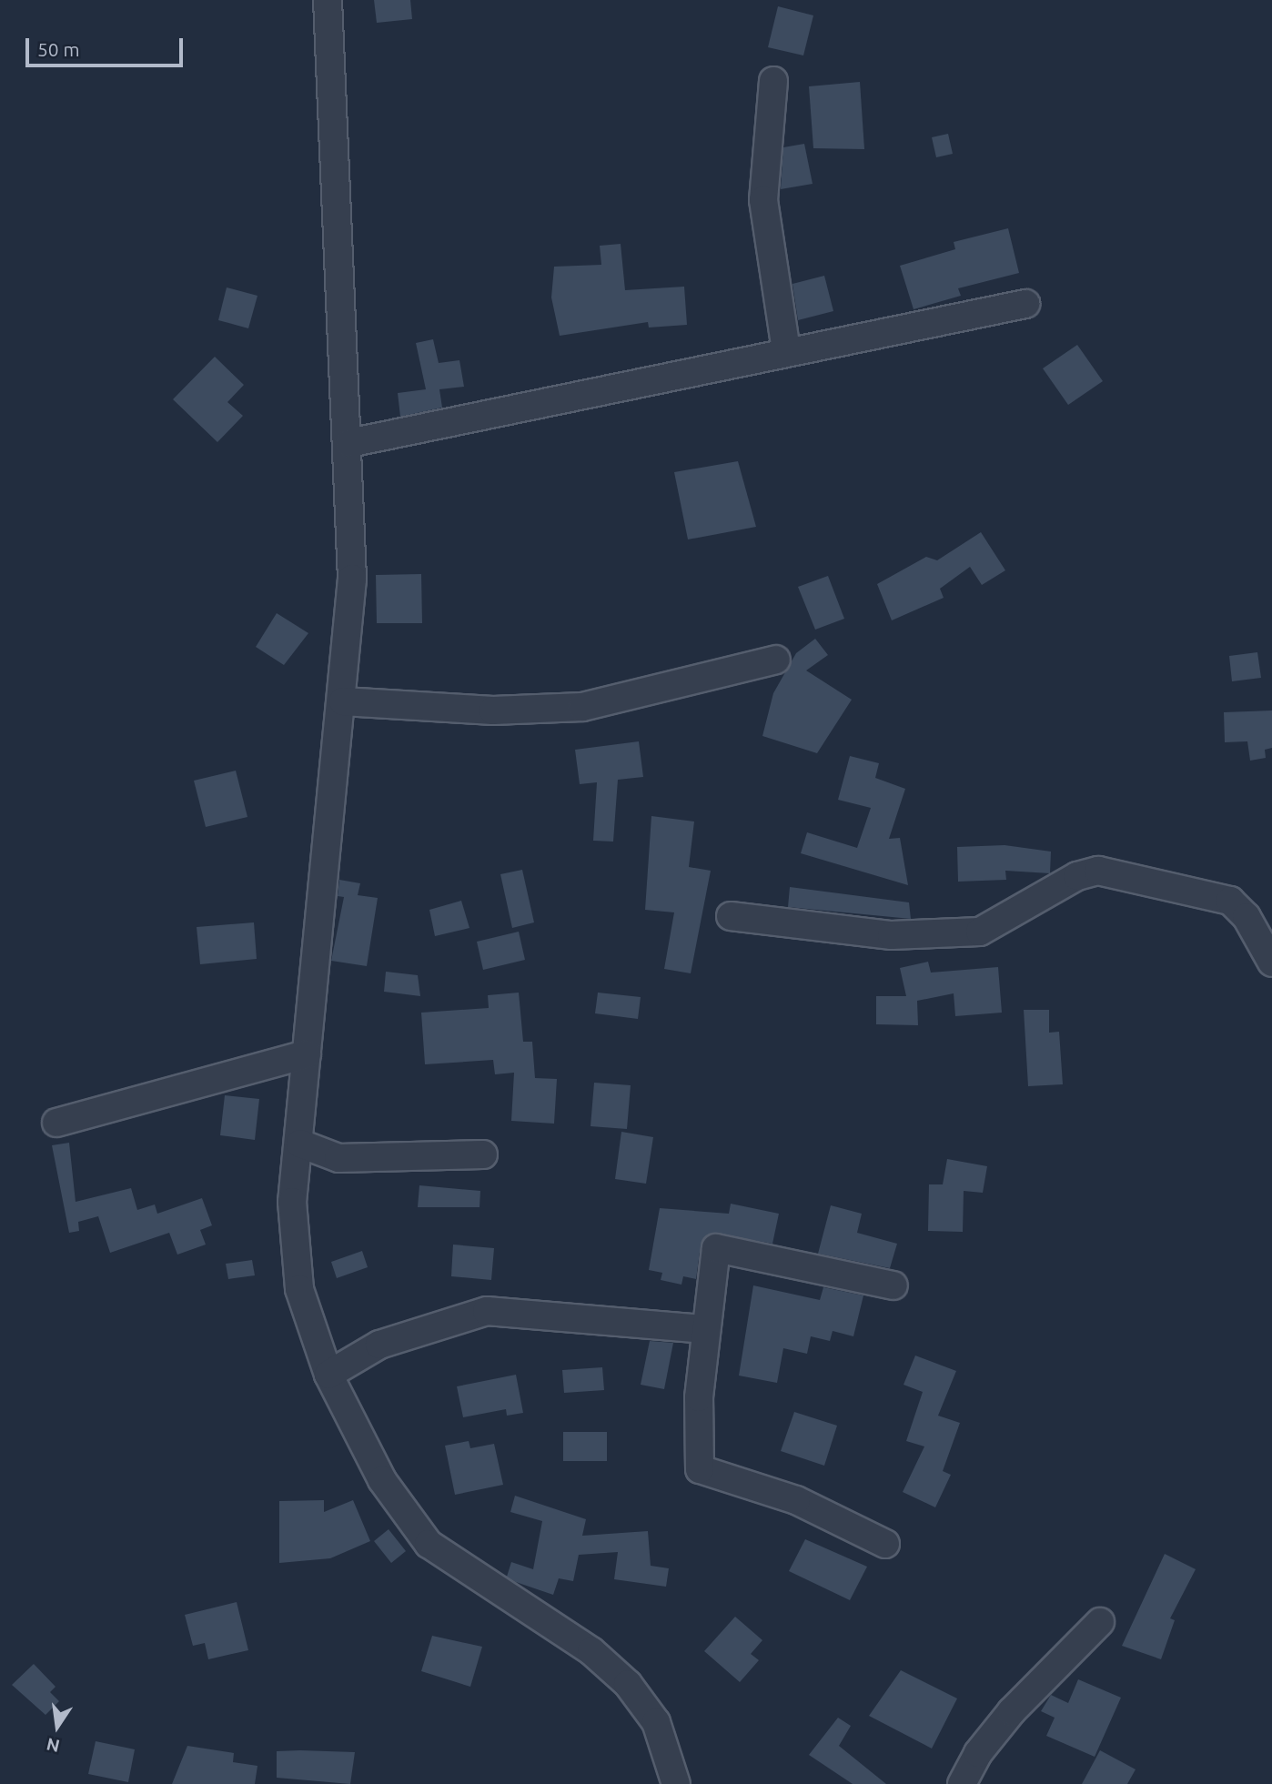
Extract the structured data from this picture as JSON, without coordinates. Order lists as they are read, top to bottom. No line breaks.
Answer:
{"scale_bar":"50 m","north":"bottom"}
